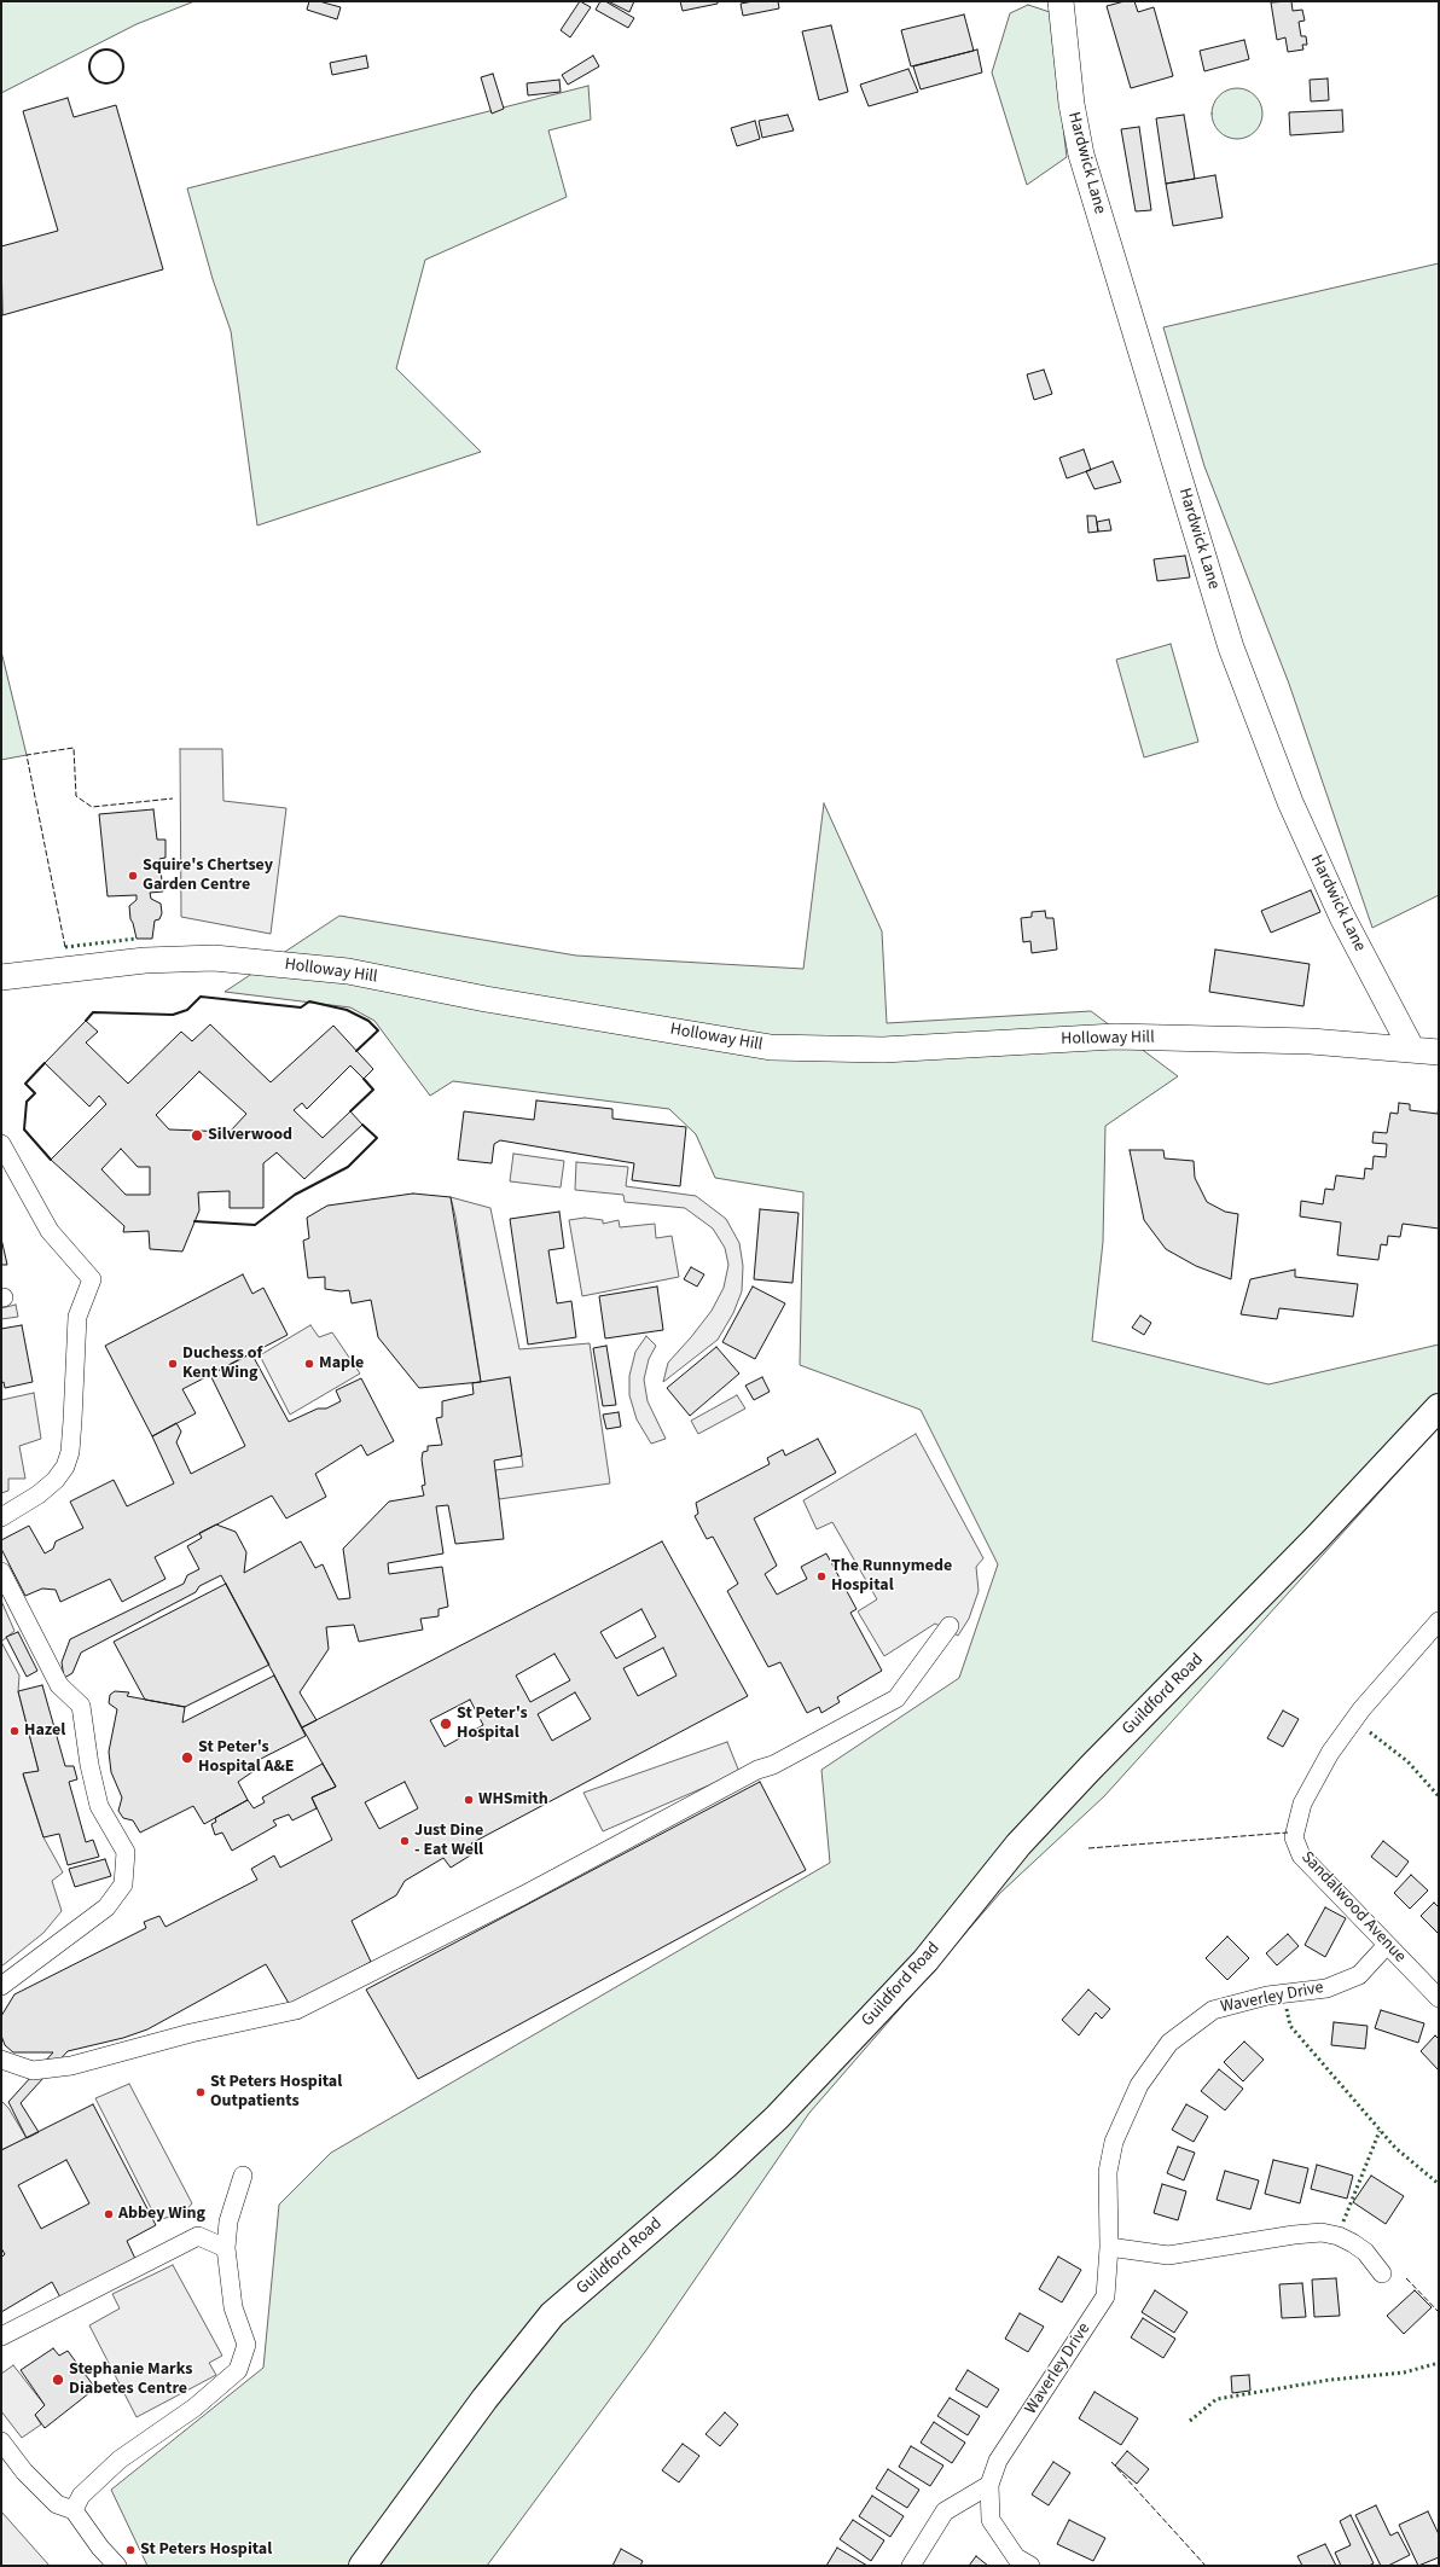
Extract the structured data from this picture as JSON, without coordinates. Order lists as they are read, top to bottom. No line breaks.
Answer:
{"streets":{"main road":["Hardwick Lane","Holloway Hill","Guildford Road"],"street":["Sandalwood Avenue","Waverley Drive"]},"crossings":[["Hardwick Lane","Holloway Hill"],["Sandalwood Avenue","Waverley Drive"]],"places":["Squire's Chertsey Garden Centre","Silverwood","Duchess of Kent Wing","Maple","The Runnymede Hospital","St Peter's Hospital","Hazel","St Peter's Hospital A&E","WHSmith","Just Dine - Eat Well","St Peters Hospital Outpatients","Abbey Wing","Stephanie Marks Diabetes Centre","St Peters Hospital"]}
